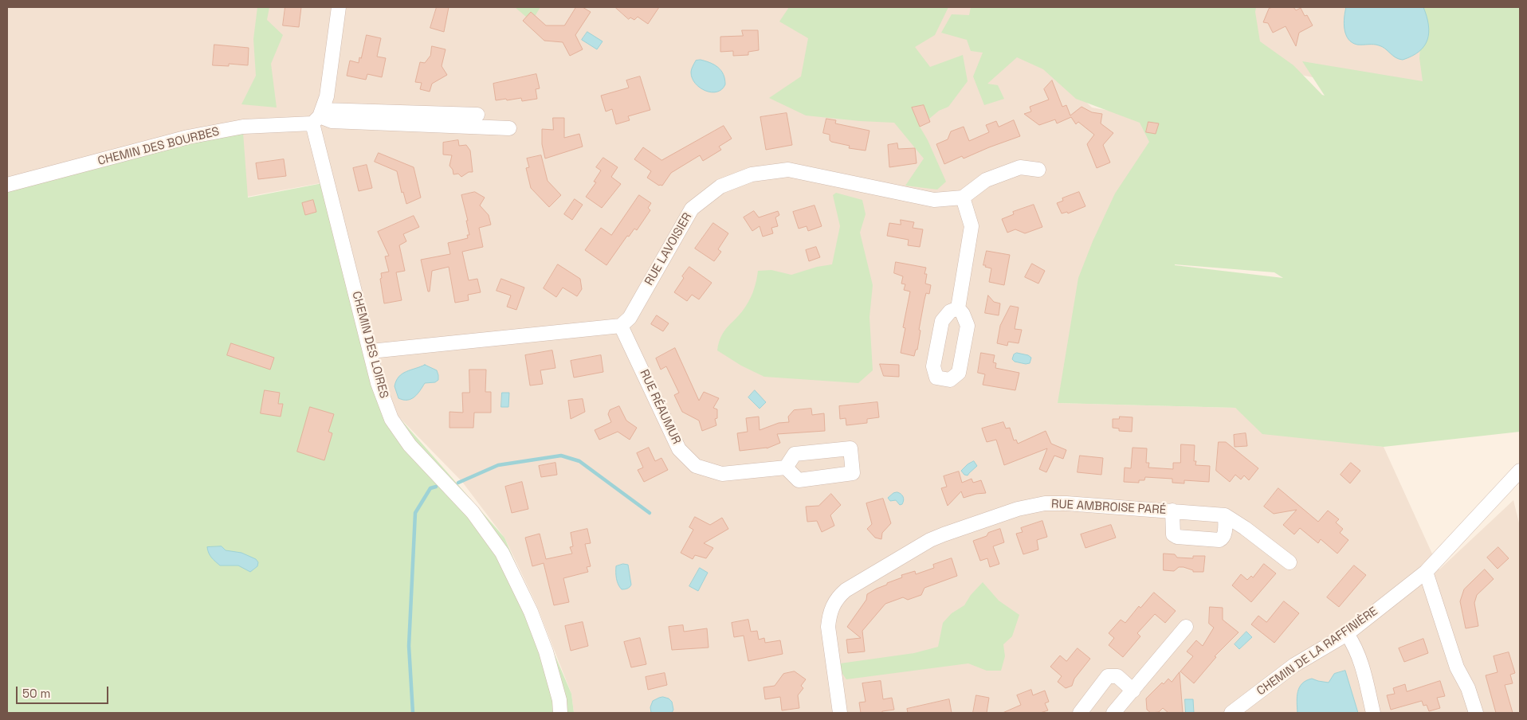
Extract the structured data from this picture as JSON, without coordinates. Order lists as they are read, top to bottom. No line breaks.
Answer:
{"streets":{"street":["CHEMIN DES BOURBES","RUE LAVOISIER","CHEMIN DES LOIRES","RUE RÉAUMUR","RUE AMBROISE PARÉ","CHEMIN DE LA RAFFINIÈRE"]},"crossings":[["CHEMIN DES BOURBES","CHEMIN DES LOIRES"],["RUE LAVOISIER","RUE RÉAUMUR"]],"scale_bar":"50 m"}
